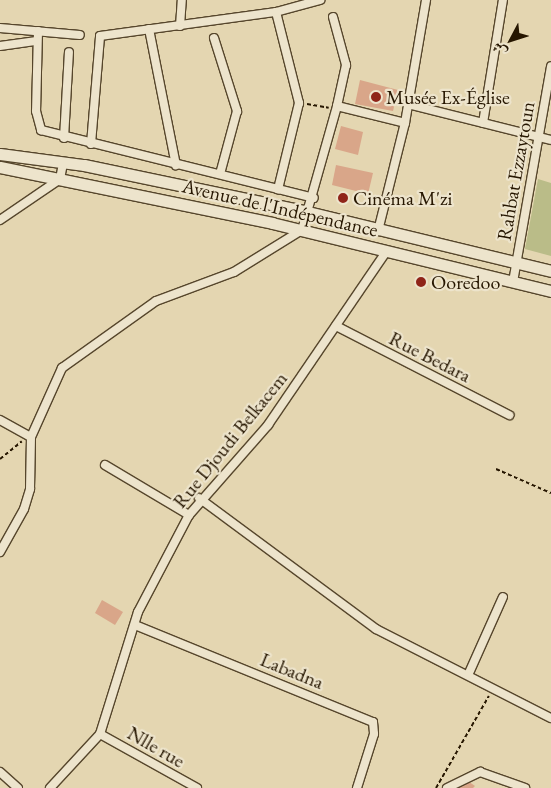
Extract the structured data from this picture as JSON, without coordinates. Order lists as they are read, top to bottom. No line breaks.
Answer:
{"streets":{"main road":["Avenue de l'Indépendance"],"street":["Rahbat Ezzaytoun","Rue Bedara","Rue Djoudi Belkacem","Labadna","Nlle rue"]},"crossings":[["Rahbat Ezzaytoun","Avenue de l'Indépendance"],["Avenue de l'Indépendance","Rue Djoudi Belkacem"],["Rue Bedara","Rue Djoudi Belkacem"],["Rue Djoudi Belkacem","Labadna"],["Rue Djoudi Belkacem","Nlle rue"]],"places":["Musée Ex-Église","Cinéma M'zi","Ooredoo"],"north":"bottom left"}
